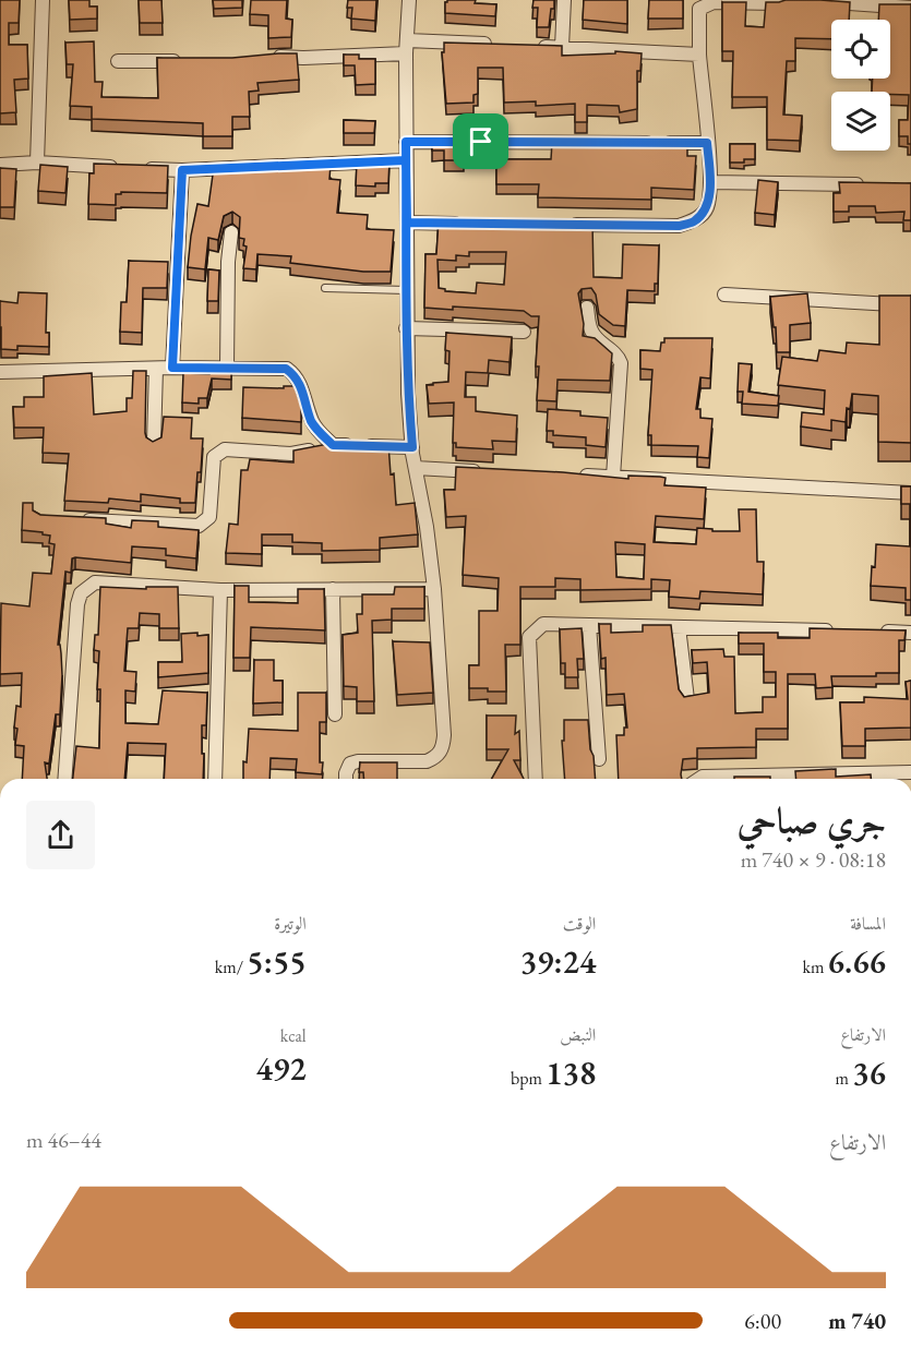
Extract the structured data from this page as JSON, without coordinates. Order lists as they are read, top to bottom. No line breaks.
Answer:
{"page":{"heading":["جري صباحي","08:18 · 9 × 740 m"],"stats":[["المسافة","6.66 km"],["الوقت","39:24"],["الوتيرة","5:55 /km"],["الارتفاع","36 m"],["النبض","138 bpm"],["kcal","492"]],"chart":["الارتفاع","44–46 m"],"list":[{"name":"740 m","note":"6:00"}]}}
